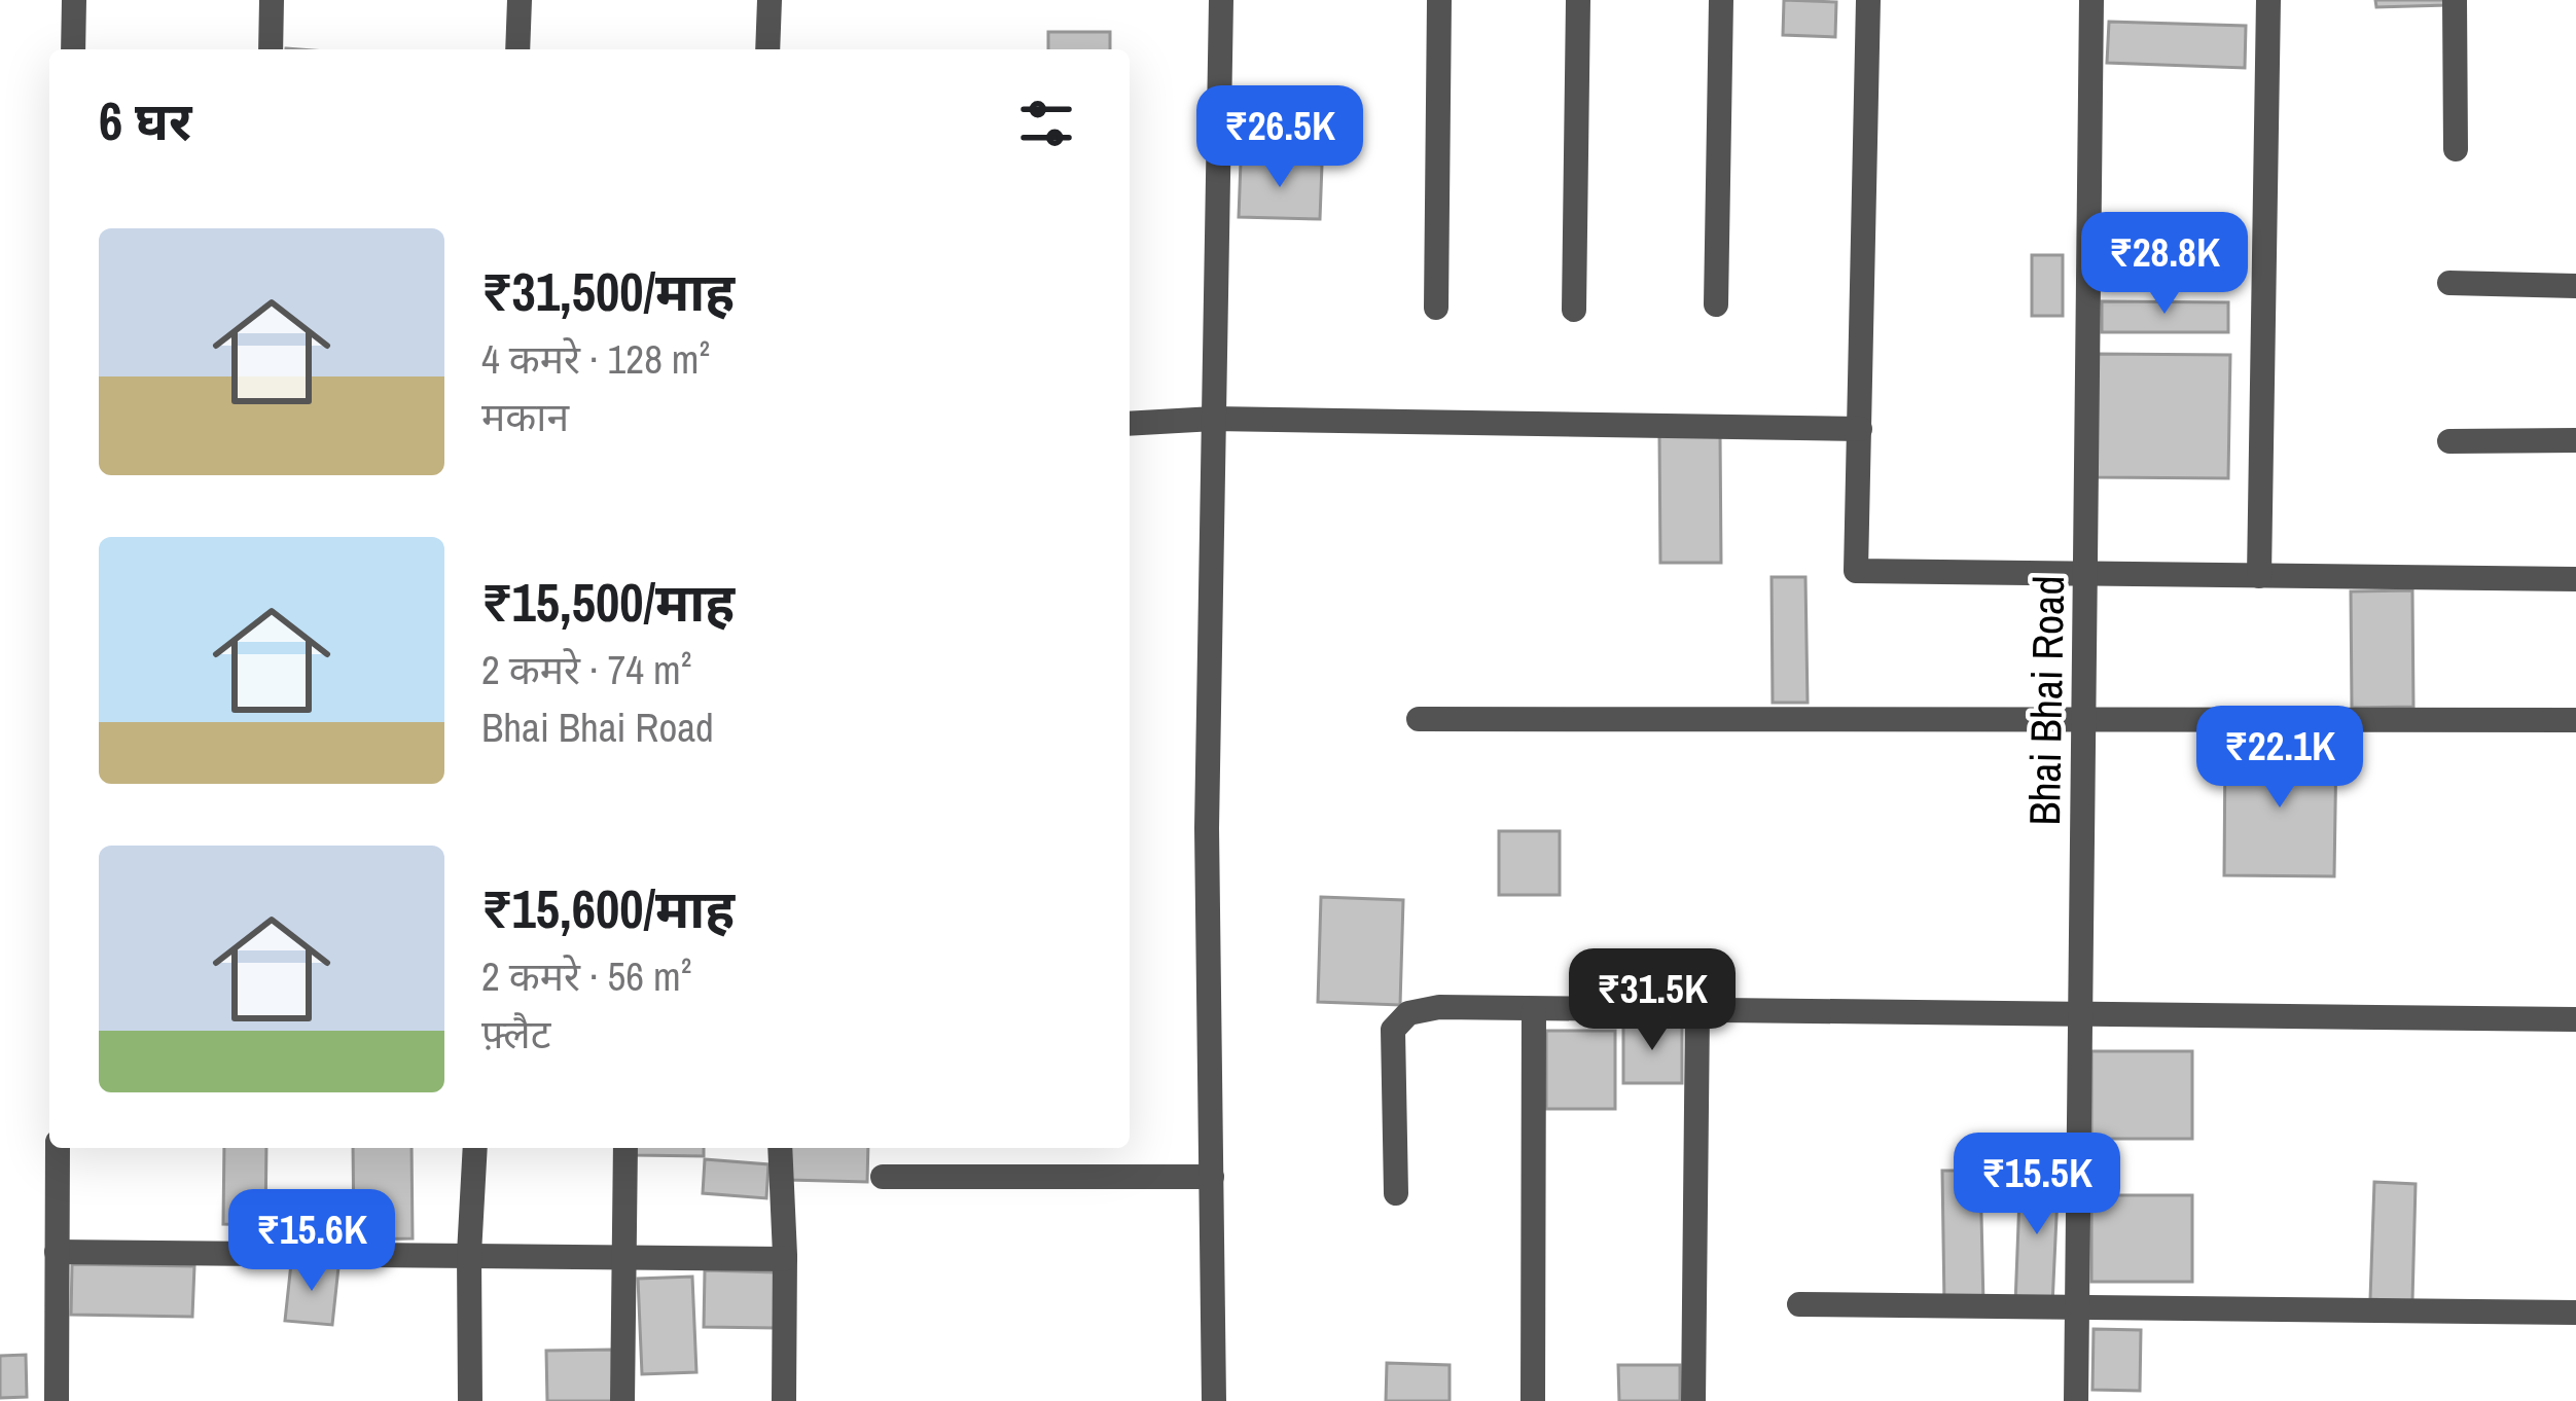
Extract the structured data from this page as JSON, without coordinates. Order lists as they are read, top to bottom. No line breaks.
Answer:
{"streets":{"street":["Bhai Bhai Road"]},"page":{"heading":"6 घर","price":["₹26.5K","₹28.8K","₹22.1K","₹31.5K","₹15.5K","₹15.6K"],"list":[{"name":"₹31,500/माह","note":"4 कमरे · 128 m² · मकान"},{"name":"₹15,500/माह","note":"2 कमरे · 74 m² · Bhai Bhai Road"},{"name":"₹15,600/माह","note":"2 कमरे · 56 m² · फ़्लैट"}]}}
